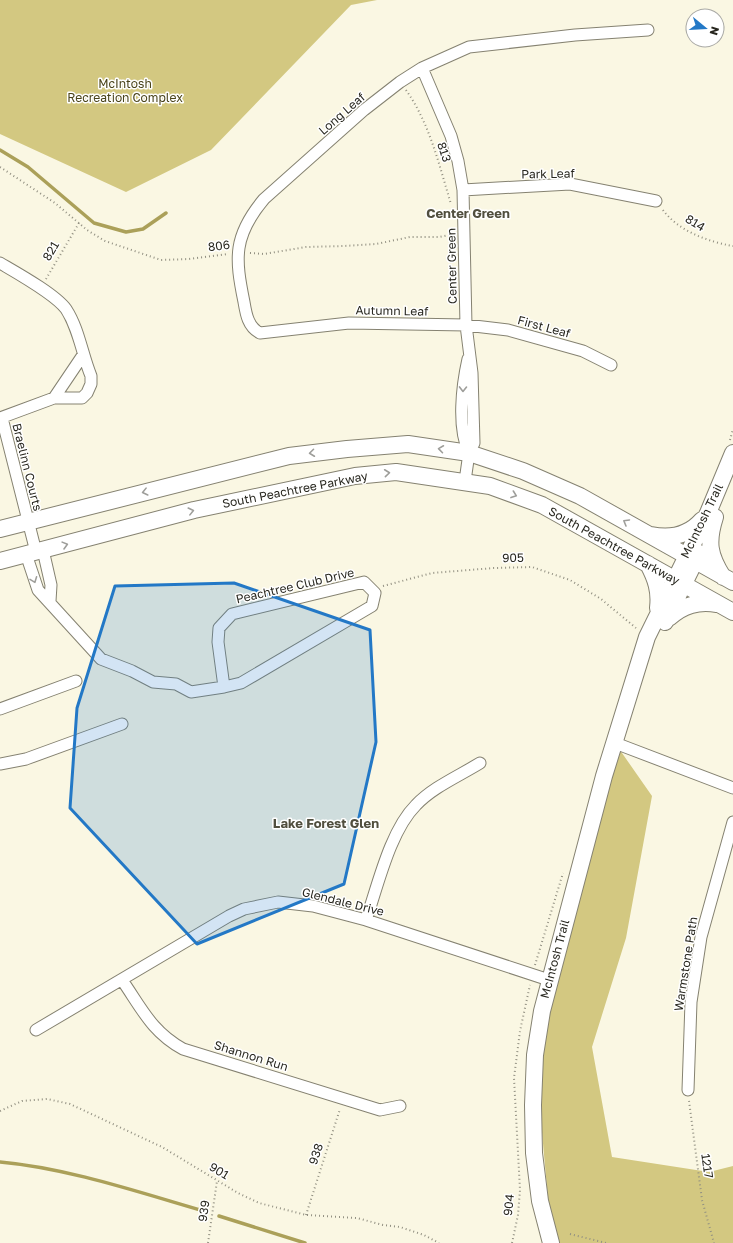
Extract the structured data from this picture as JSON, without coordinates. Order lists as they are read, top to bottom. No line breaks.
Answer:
{"streets":{"main road":["South Peachtree Parkway","McIntosh Trail"],"street":["Long Leaf","Park Leaf","Center Green","Autumn Leaf","First Leaf","Braelinn Courts","Peachtree Club Drive","Glendale Drive","Warmstone Path","Shannon Run"],"path":["813","814","806","821","905","938","1217","901","904","939"]},"crossings":[["Long Leaf","813"],["Long Leaf","806"],["Long Leaf","Center Green"],["Long Leaf","Autumn Leaf"],["Park Leaf","814"],["Park Leaf","Center Green"],["806","821"],["806","Center Green"],["821","Braelinn Courts"],["Center Green","Autumn Leaf"],["Center Green","First Leaf"],["Autumn Leaf","First Leaf"],["Braelinn Courts","South Peachtree Parkway"],["Braelinn Courts","Peachtree Club Drive"],["South Peachtree Parkway","McIntosh Trail"],["South Peachtree Parkway","Peachtree Club Drive"],["McIntosh Trail","Glendale Drive"],["905","Peachtree Club Drive"],["Glendale Drive","Shannon Run"],["Warmstone Path","1217"],["Shannon Run","938"],["938","901"],["901","939"]],"districts":["Center Green","Lake Forest Glen"],"parks":["McIntosh Recreation Complex"],"north":"right"}
